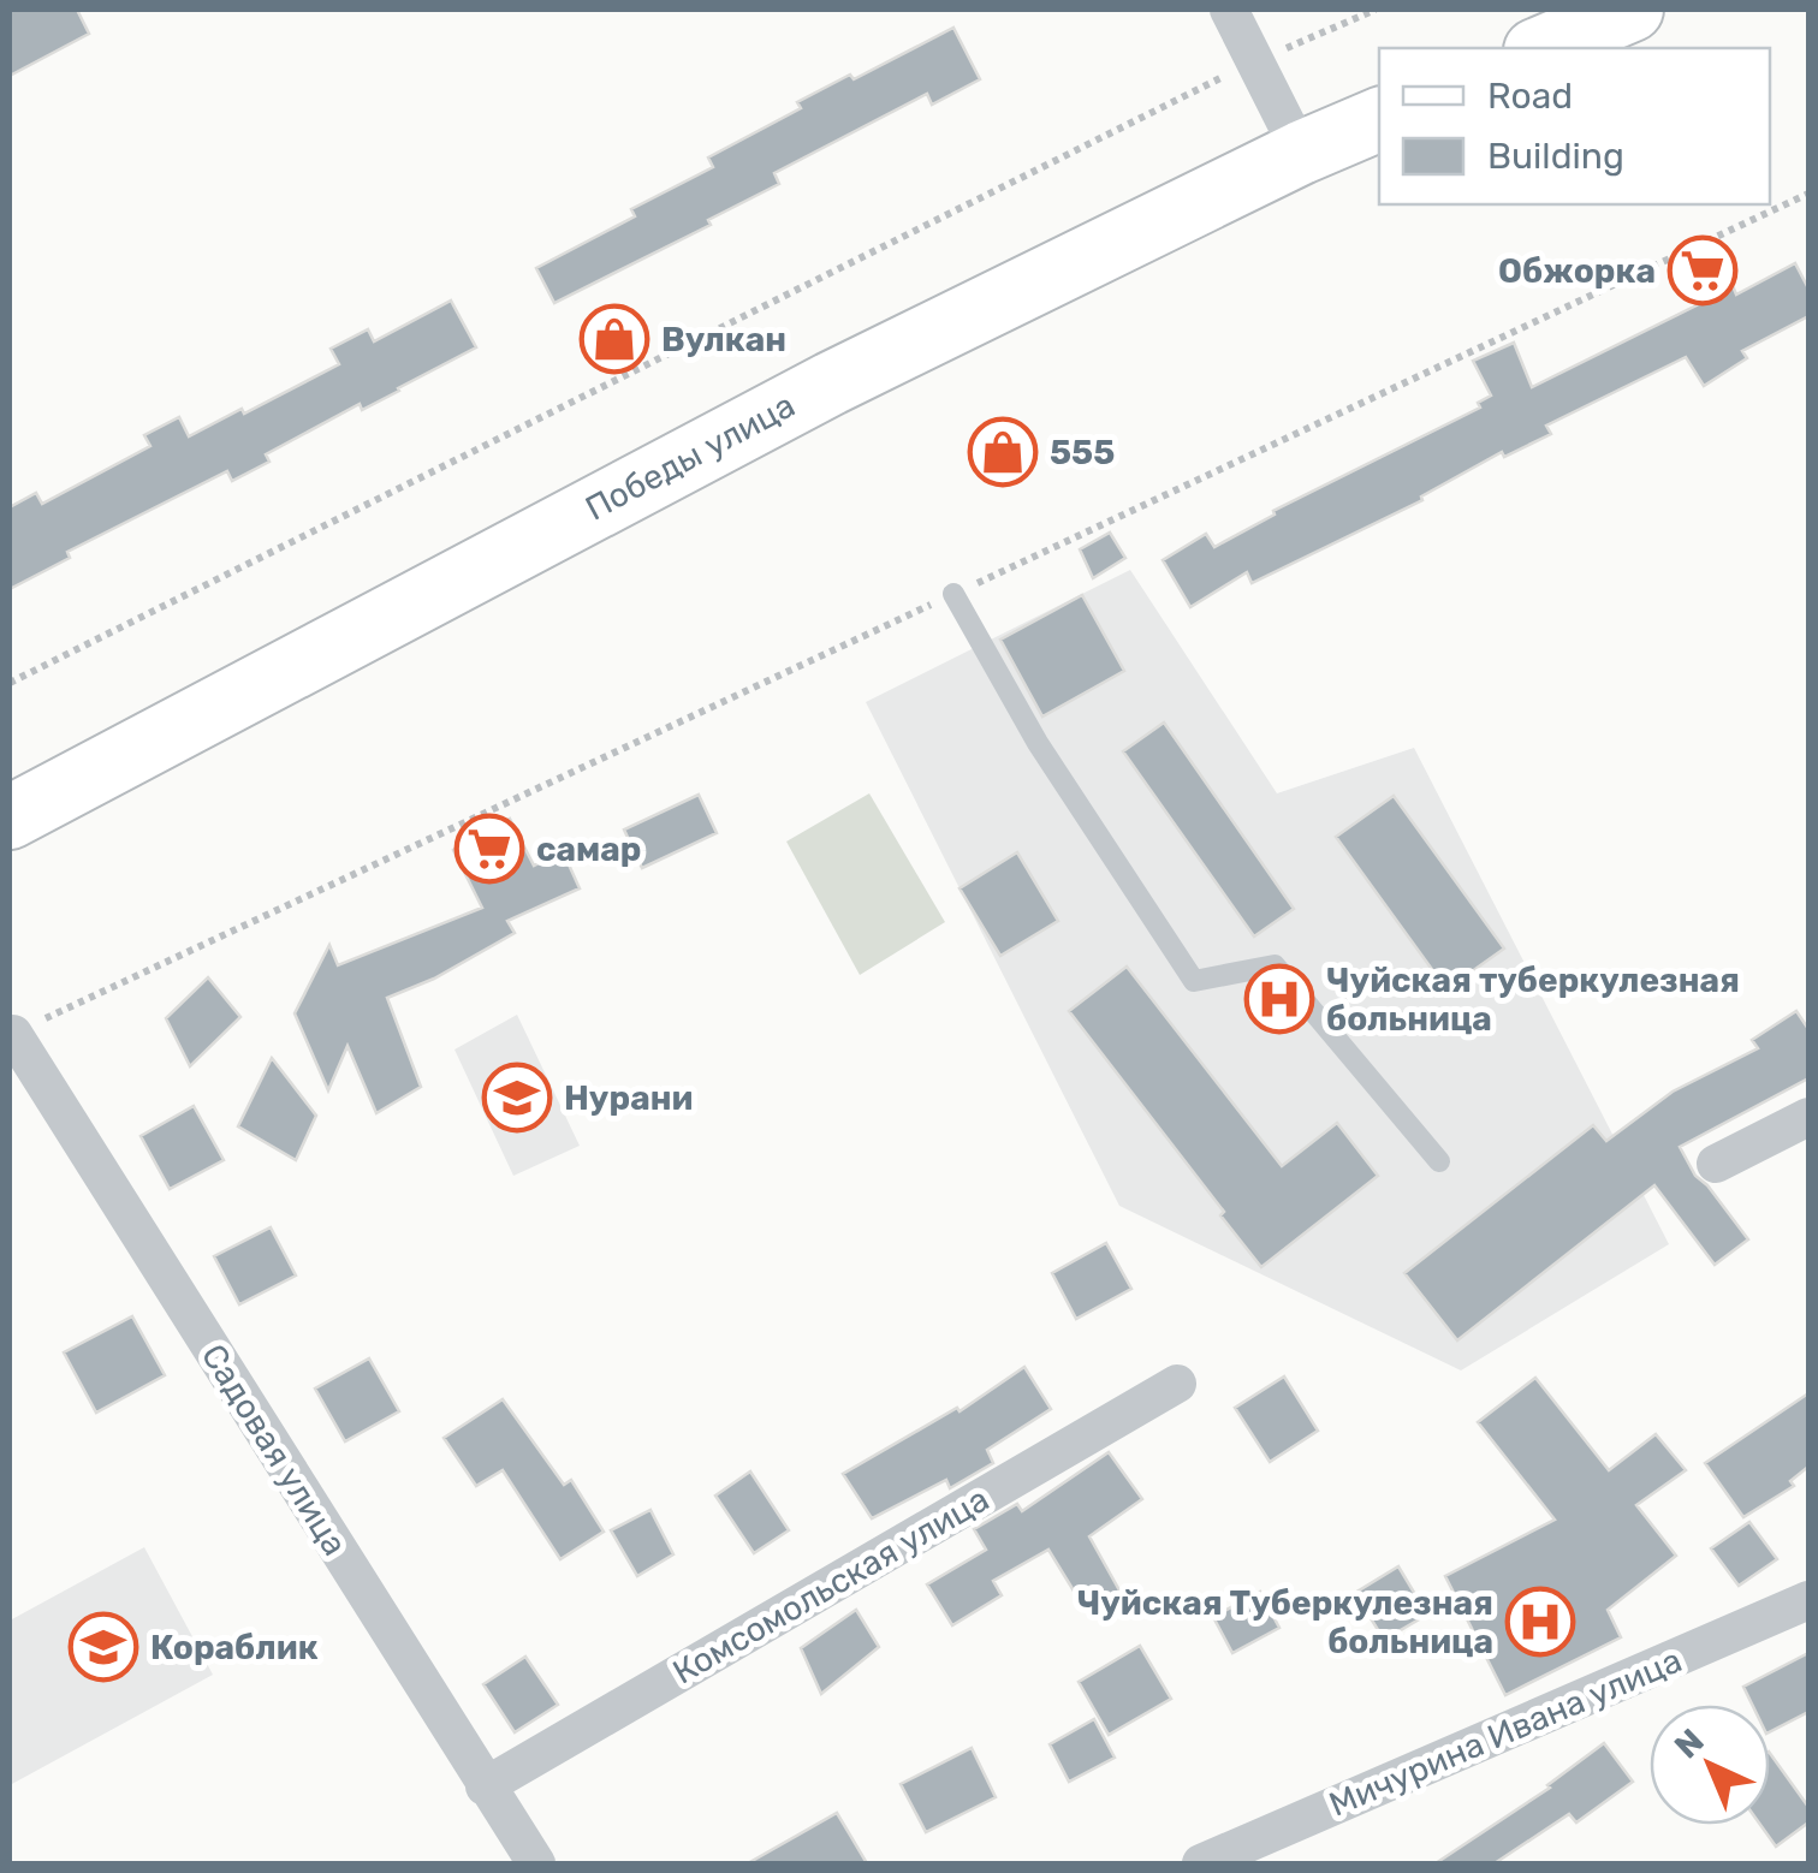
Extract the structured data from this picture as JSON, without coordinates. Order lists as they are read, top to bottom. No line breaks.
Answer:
{"streets":{"main road":["Победы улица"],"street":["Садовая улица","Комсомольская улица","Мичурина Ивана улица"]},"crossings":[["Садовая улица","Комсомольская улица"]],"places":{"supermarket":["Обжорка","самар"],"shop":["Вулкан","555"],"hospital":["Чуйская туберкулезная больница","Чуйская Туберкулезная больница"],"school or university":["Нурани","Кораблик"]},"legend":["Road","Building"],"north":"top left"}
